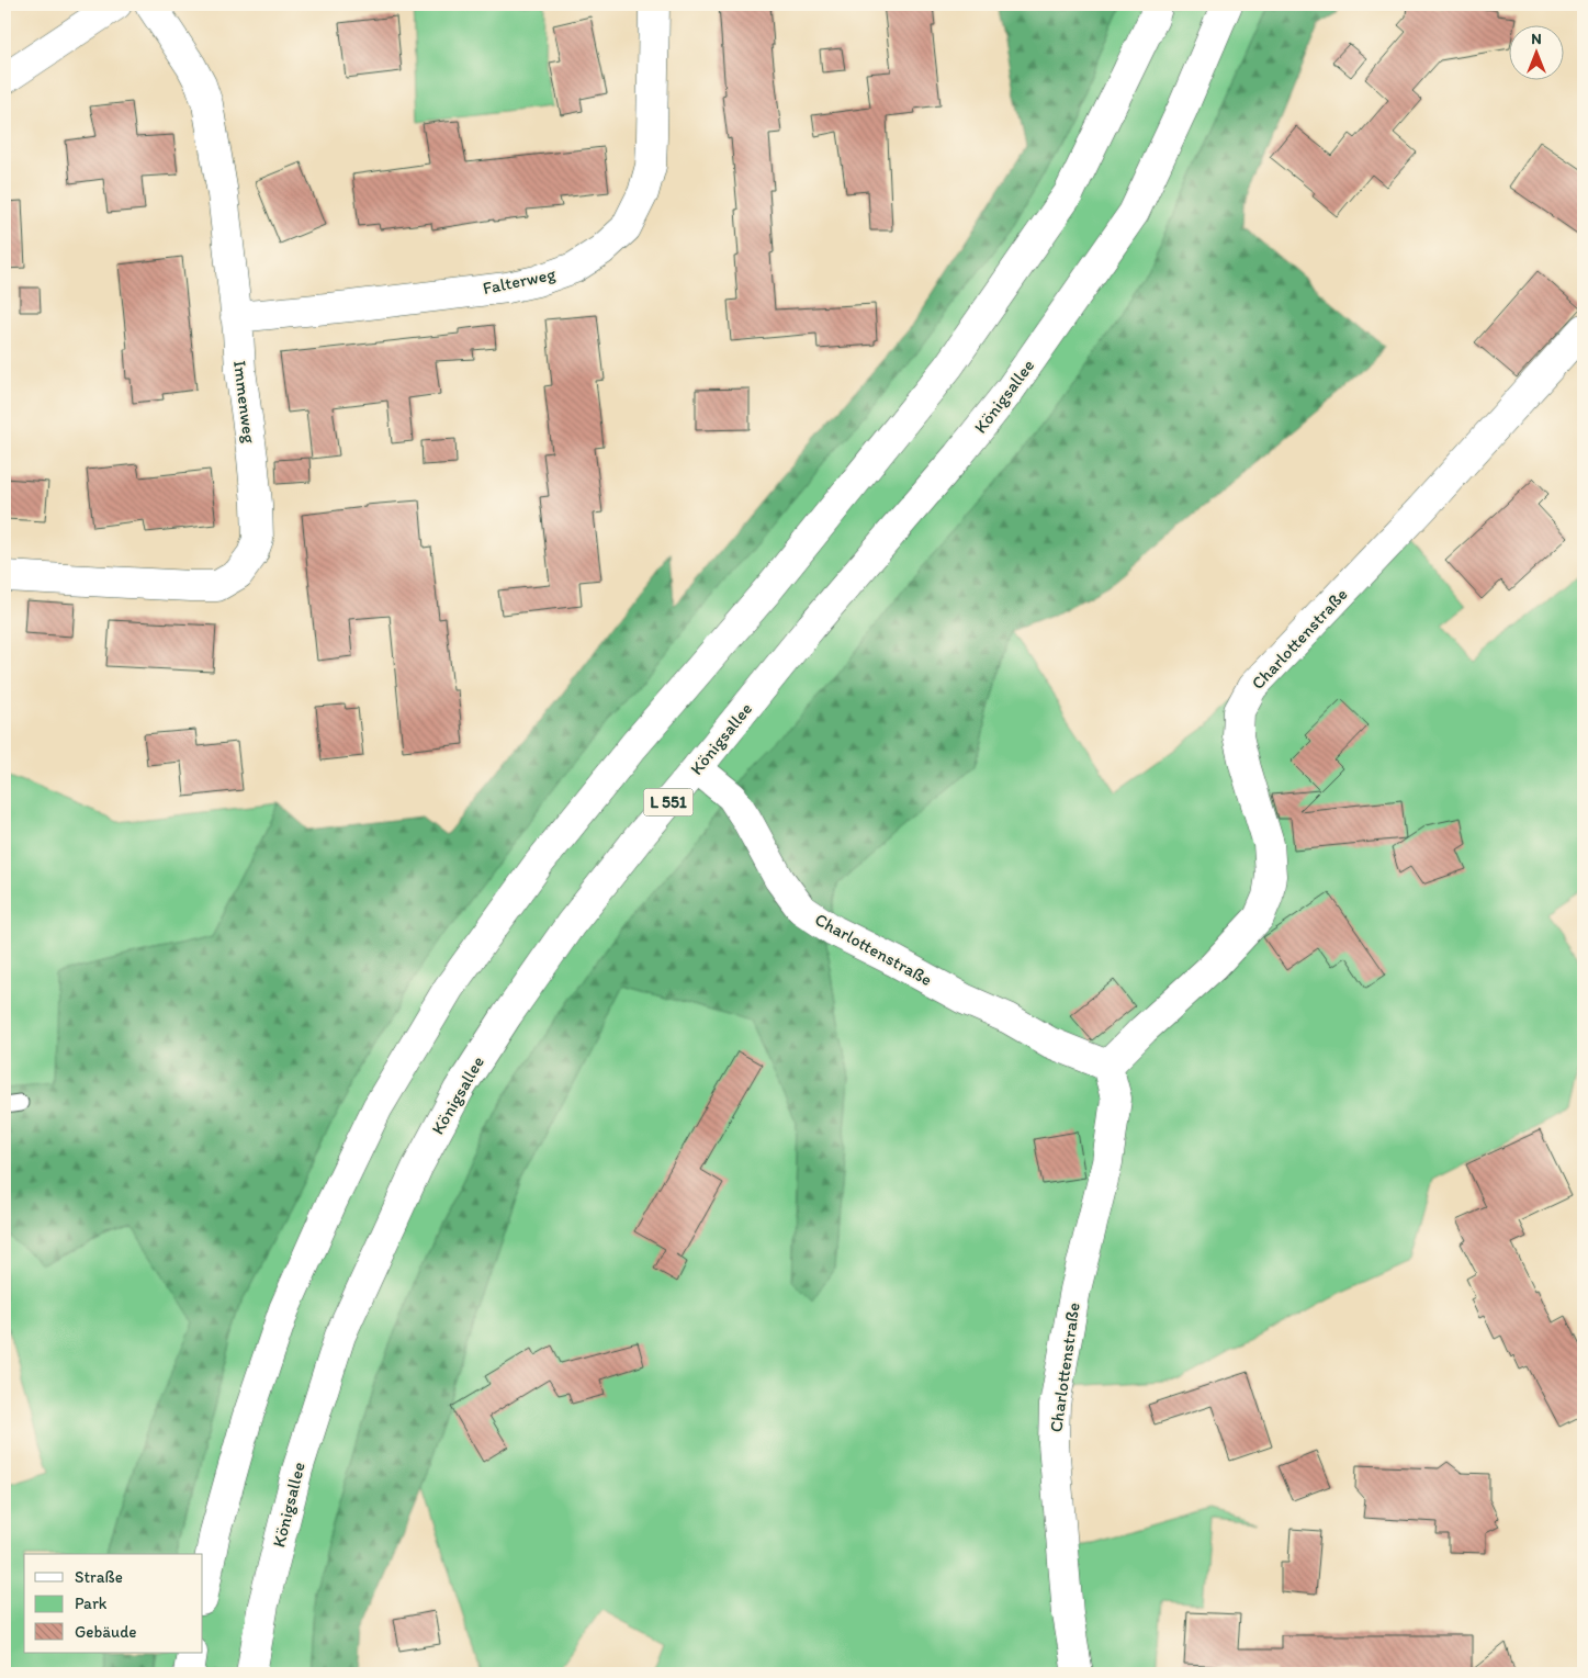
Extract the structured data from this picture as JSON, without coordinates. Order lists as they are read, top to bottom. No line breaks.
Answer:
{"streets":{"main road":["Falterweg","Königsallee","Immenweg","Charlottenstraße","L 551"]},"crossings":[["Falterweg","Immenweg"],["Königsallee","Charlottenstraße"]],"legend":["Straße","Park","Gebäude"],"north":"top"}
